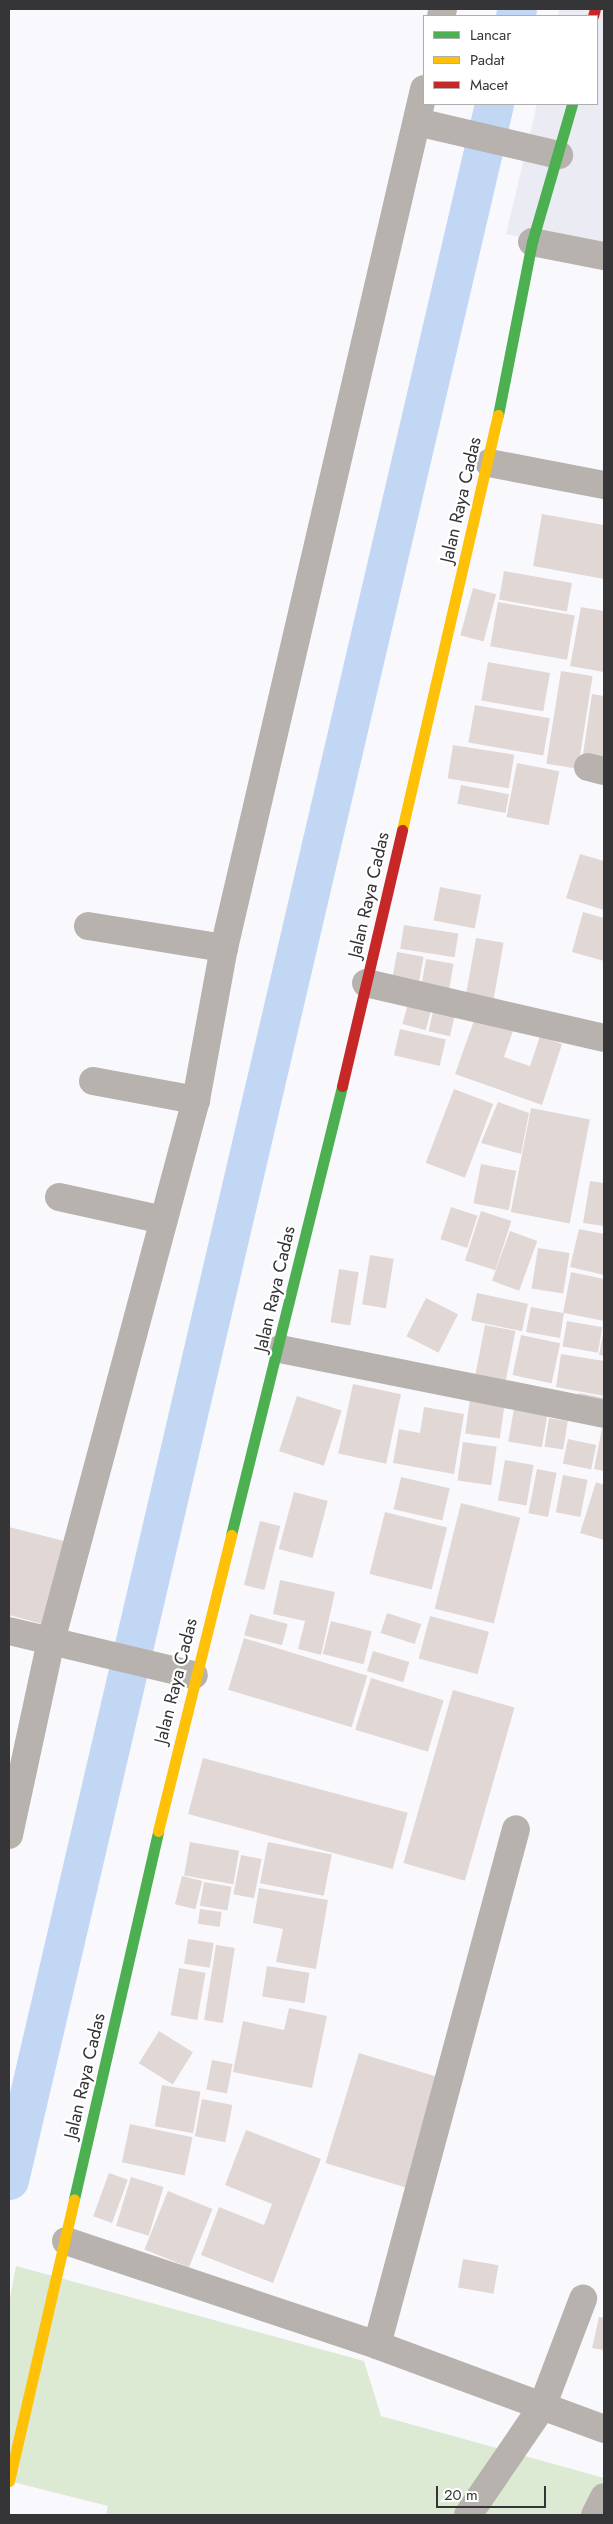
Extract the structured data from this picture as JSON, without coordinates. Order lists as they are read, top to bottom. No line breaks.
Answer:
{"streets":{"street":["Jalan Raya Cadas"]},"legend":["Lancar","Padat","Macet"],"scale_bar":"20 m"}
